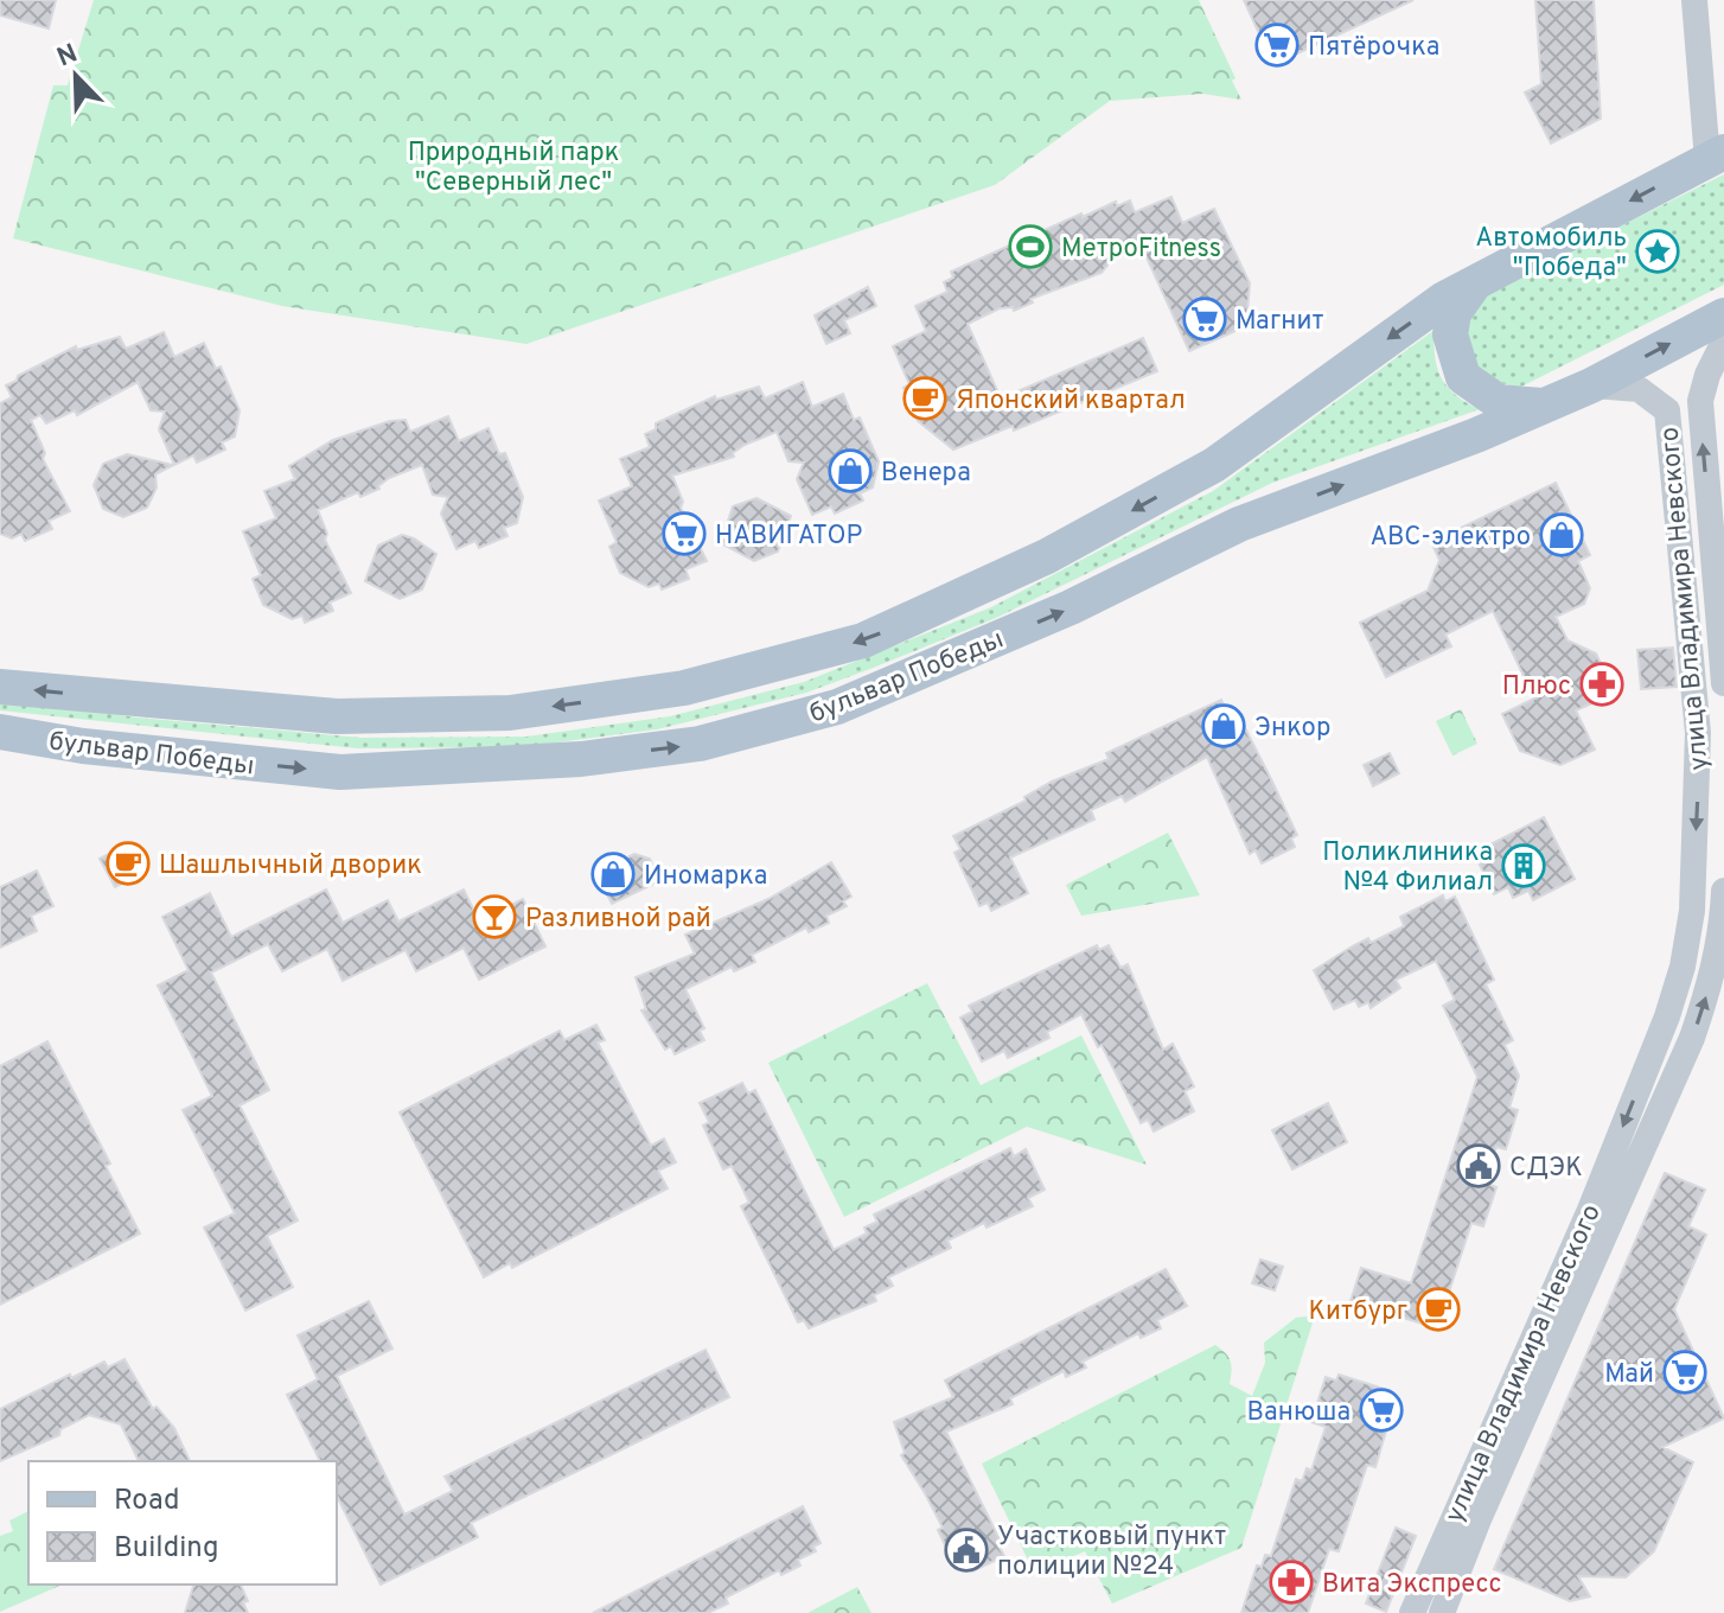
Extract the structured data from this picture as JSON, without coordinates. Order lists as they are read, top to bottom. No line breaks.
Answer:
{"streets":{"main road":["бульвар Победы"],"street":["улица Владимира Невского"]},"crossings":[["улица Владимира Невского","бульвар Победы"]],"parks":["Природный парк \"Северный лес\""],"places":{"supermarket":["Пятёрочка","Магнит","НАВИГАТОР","Май","Ванюша"],"sports":["МетроFitness"],"place":["Автомобиль \"Победа\""],"cafe":["Японский квартал","Шашлычный дворик","Китбург"],"shop":["Венера","АВС-электро","Энкор","Иномарка"],"pharmacy":["Плюс","Вита Экспресс"],"building":["Поликлиника №4 Филиал"],"bar":["Разливной рай"],"public building":["СДЭК","Участковый пункт полиции №24"]},"legend":["Road","Building"],"north":"top left"}
